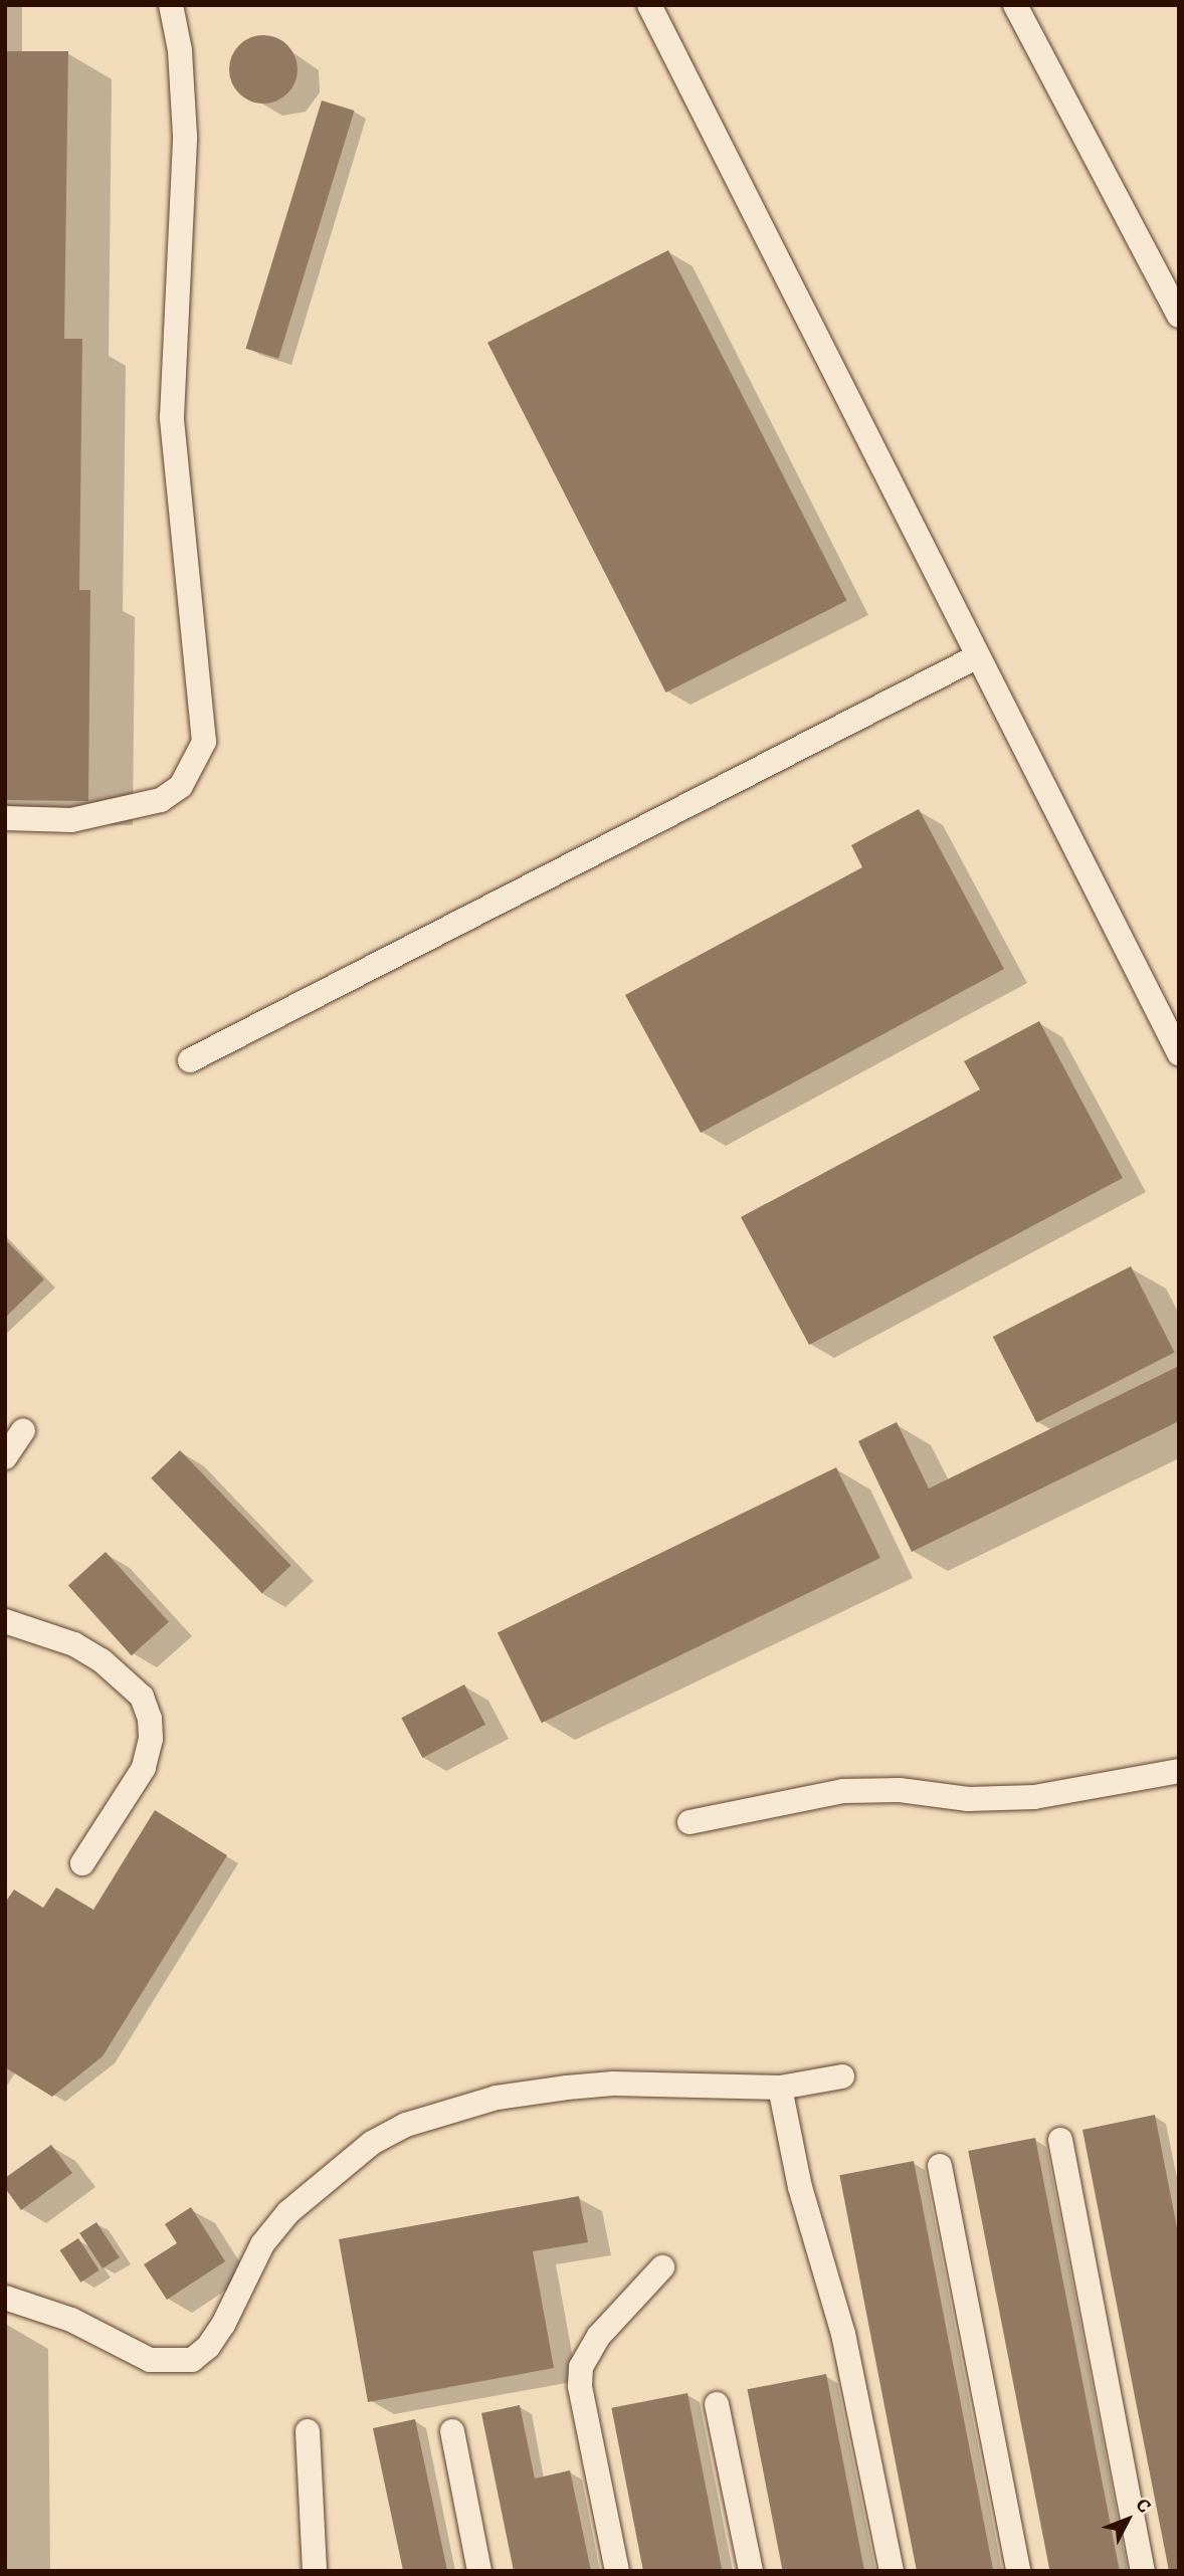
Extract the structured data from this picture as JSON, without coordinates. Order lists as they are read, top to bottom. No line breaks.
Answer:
{"north":"top right"}
